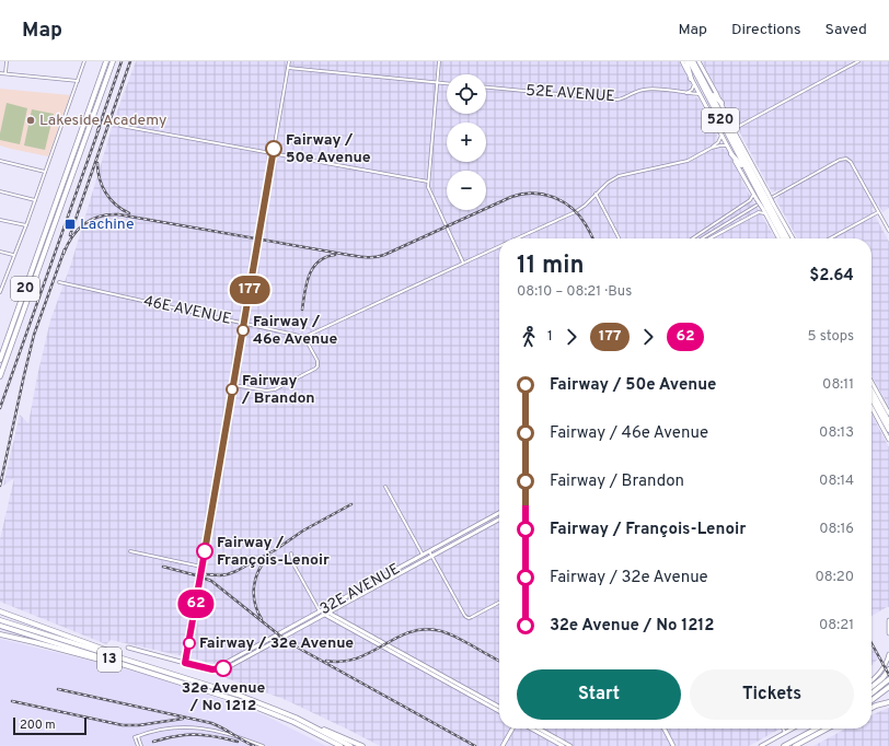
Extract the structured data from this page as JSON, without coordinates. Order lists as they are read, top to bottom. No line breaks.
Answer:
{"streets":{"highway":["520","20","13"],"street":["52E AVENUE","46E AVENUE","32E AVENUE"]},"places":{"other":["Lakeside Academy","Fairway / 50e Avenue","Fairway / 46e Avenue","Fairway / Brandon","Fairway / François-Lenoir","Fairway / 32e Avenue","32e Avenue / No 1212"],"transit":["Lachine"]},"lines":["bus line 177","bus line 62"],"scale_bar":"200 m","page":{"header":"Map","nav":["Map","Directions","Saved"],"on_map":["177","62"],"map_buttons":["+","−"],"heading":["11 min","08:10 – 08:21 · Bus","$2.64"],"legs":["1","177","62","5 stops"],"list":[{"name":"Fairway / 50e Avenue","value":"08:11"},{"name":"Fairway / 46e Avenue","value":"08:13"},{"name":"Fairway / Brandon","value":"08:14"},{"name":"Fairway / François-Lenoir","value":"08:16"},{"name":"Fairway / 32e Avenue","value":"08:20"},{"name":"32e Avenue / No 1212","value":"08:21"}],"buttons":["Start","Tickets"],"scale":"200 m"}}
